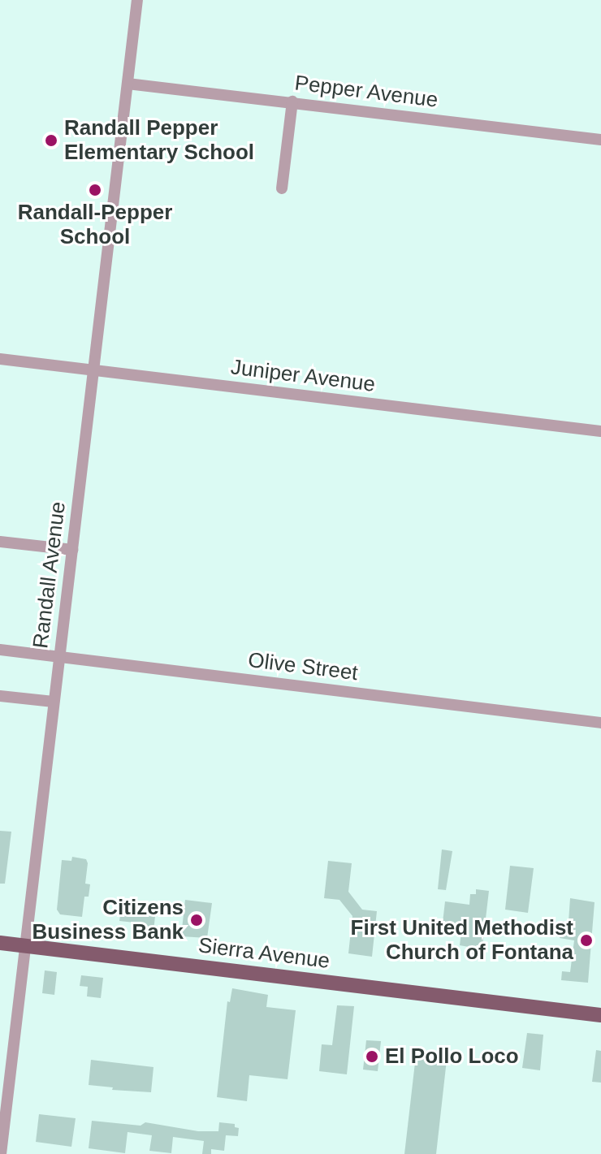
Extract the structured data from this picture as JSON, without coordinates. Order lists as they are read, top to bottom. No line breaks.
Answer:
{"streets":{"main road":["Sierra Avenue"],"street":["Pepper Avenue","Juniper Avenue","Randall Avenue","Olive Street"]},"crossings":[["Pepper Avenue","Randall Avenue"],["Juniper Avenue","Randall Avenue"],["Randall Avenue","Olive Street"],["Randall Avenue","Sierra Avenue"]],"places":["Randall Pepper Elementary School","Randall-Pepper School","Citizens Business Bank","First United Methodist Church of Fontana","El Pollo Loco"]}
